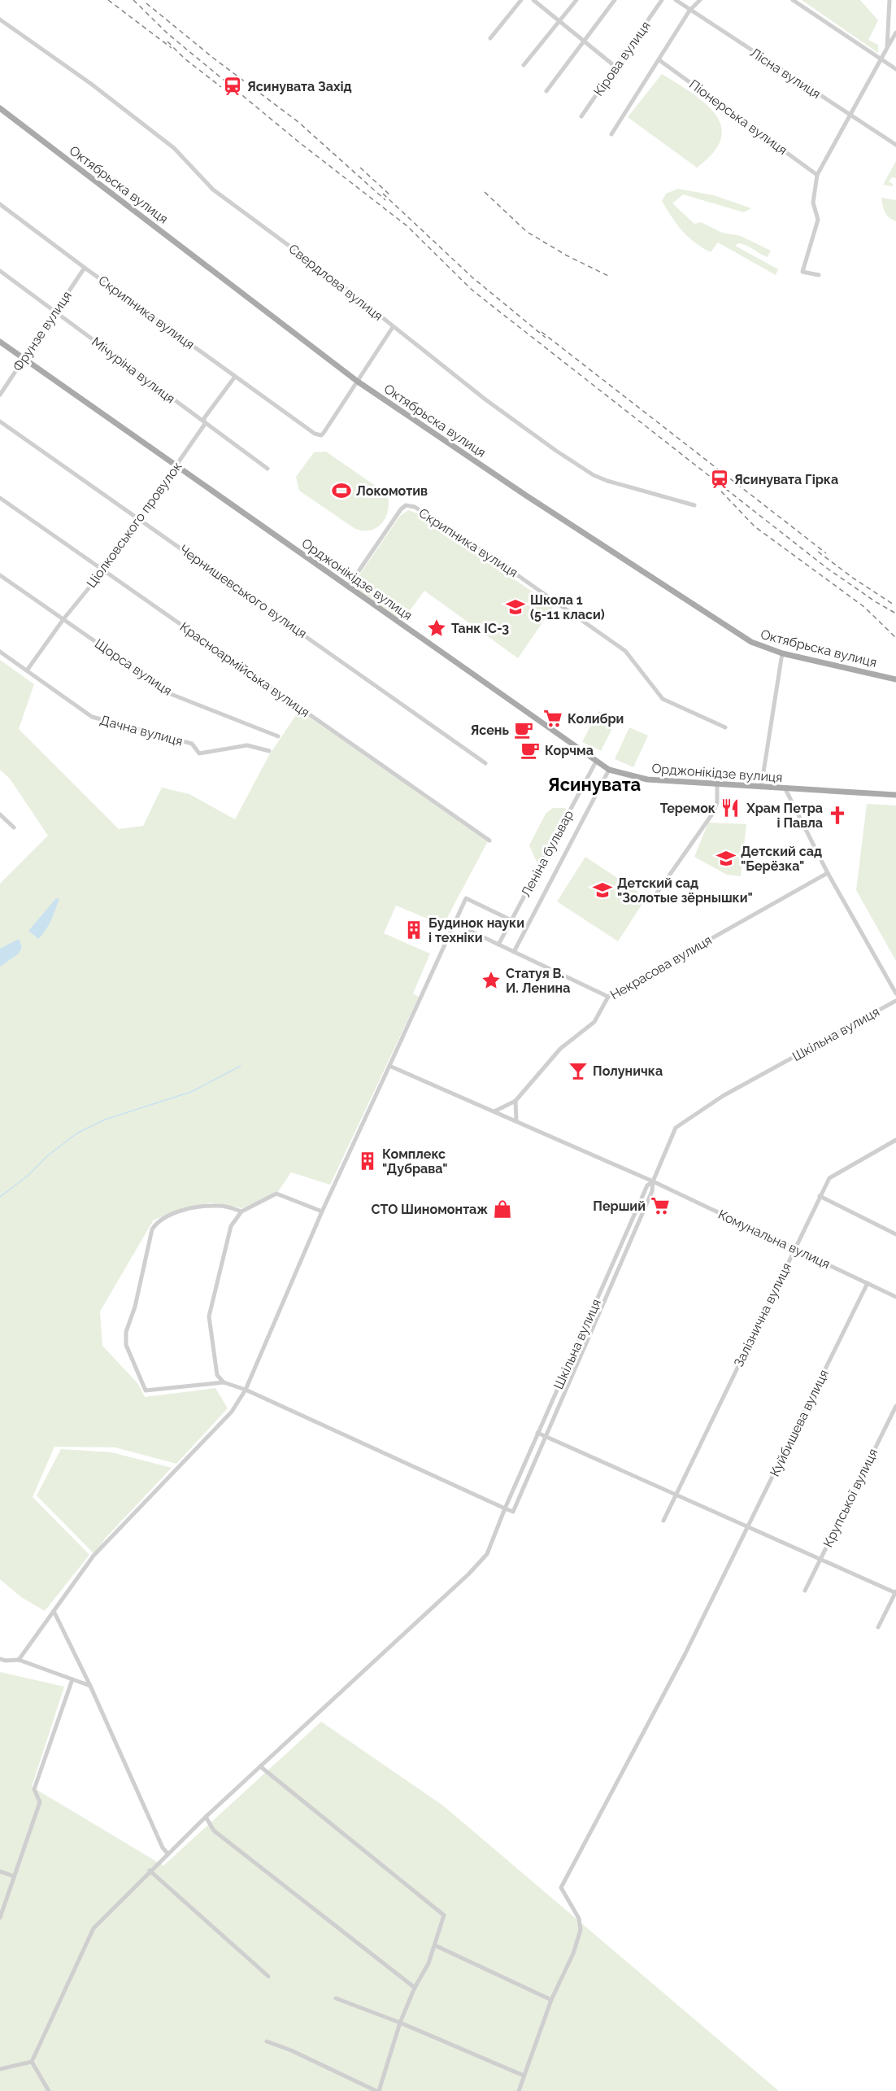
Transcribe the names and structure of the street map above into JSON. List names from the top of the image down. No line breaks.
{"streets":{"main road":["Октябрьска вулиця","Орджонікідзе вулиця"],"street":["Кірова вулиця","Лісна вулиця","Піонерська вулиця","Свердлова вулиця","Скрипника вулиця","Фрунзе вулиця","Мічуріна вулиця","Ціолковського провулок","Чернишевського вулиця","Щорса вулиця","Красноармійська вулиця","Дачна вулиця","Леніна бульвар","Некрасова вулиця","Шкільна вулиця","Комунальна вулиця","Залізнична вулиця","Куйбишева вулиця","Крупської вулиця"]},"crossings":[["Октябрьска вулиця","Скрипника вулиця"],["Скрипника вулиця","Фрунзе вулиця"],["Скрипника вулиця","Ціолковського провулок"],["Скрипника вулиця","Орджонікідзе вулиця"],["Фрунзе вулиця","Мічуріна вулиця"],["Фрунзе вулиця","Орджонікідзе вулиця"],["Мічуріна вулиця","Ціолковського провулок"],["Ціолковського провулок","Орджонікідзе вулиця"],["Ціолковського провулок","Чернишевського вулиця"],["Ціолковського провулок","Щорса вулиця"],["Ціолковського провулок","Красноармійська вулиця"],["Ціолковського провулок","Дачна вулиця"],["Орджонікідзе вулиця","Леніна бульвар"],["Шкільна вулиця","Комунальна вулиця"],["Комунальна вулиця","Залізнична вулиця"],["Комунальна вулиця","Куйбишева вулиця"]],"districts":["Ясинувата"],"places":{"station":["Ясинувата Захід","Ясинувата Гірка"],"sports":["Локомотив"],"school or university":["Школа 1 (5-11 класи)","Детский сад \"Берёзка\"","Детский сад \"Золотые зёрнышки\""],"place":["Танк ІС-3","Статуя В. И. Ленина"],"supermarket":["Колибри","Перший"],"cafe":["Ясень","Корчма"],"restaurant":["Теремок"],"church":["Храм Петра і Павла"],"building":["Будинок науки і техніки","Комплекс \"Дубрава\""],"bar":["Полуничка"],"shop":["СТО Шиномонтаж"]}}
